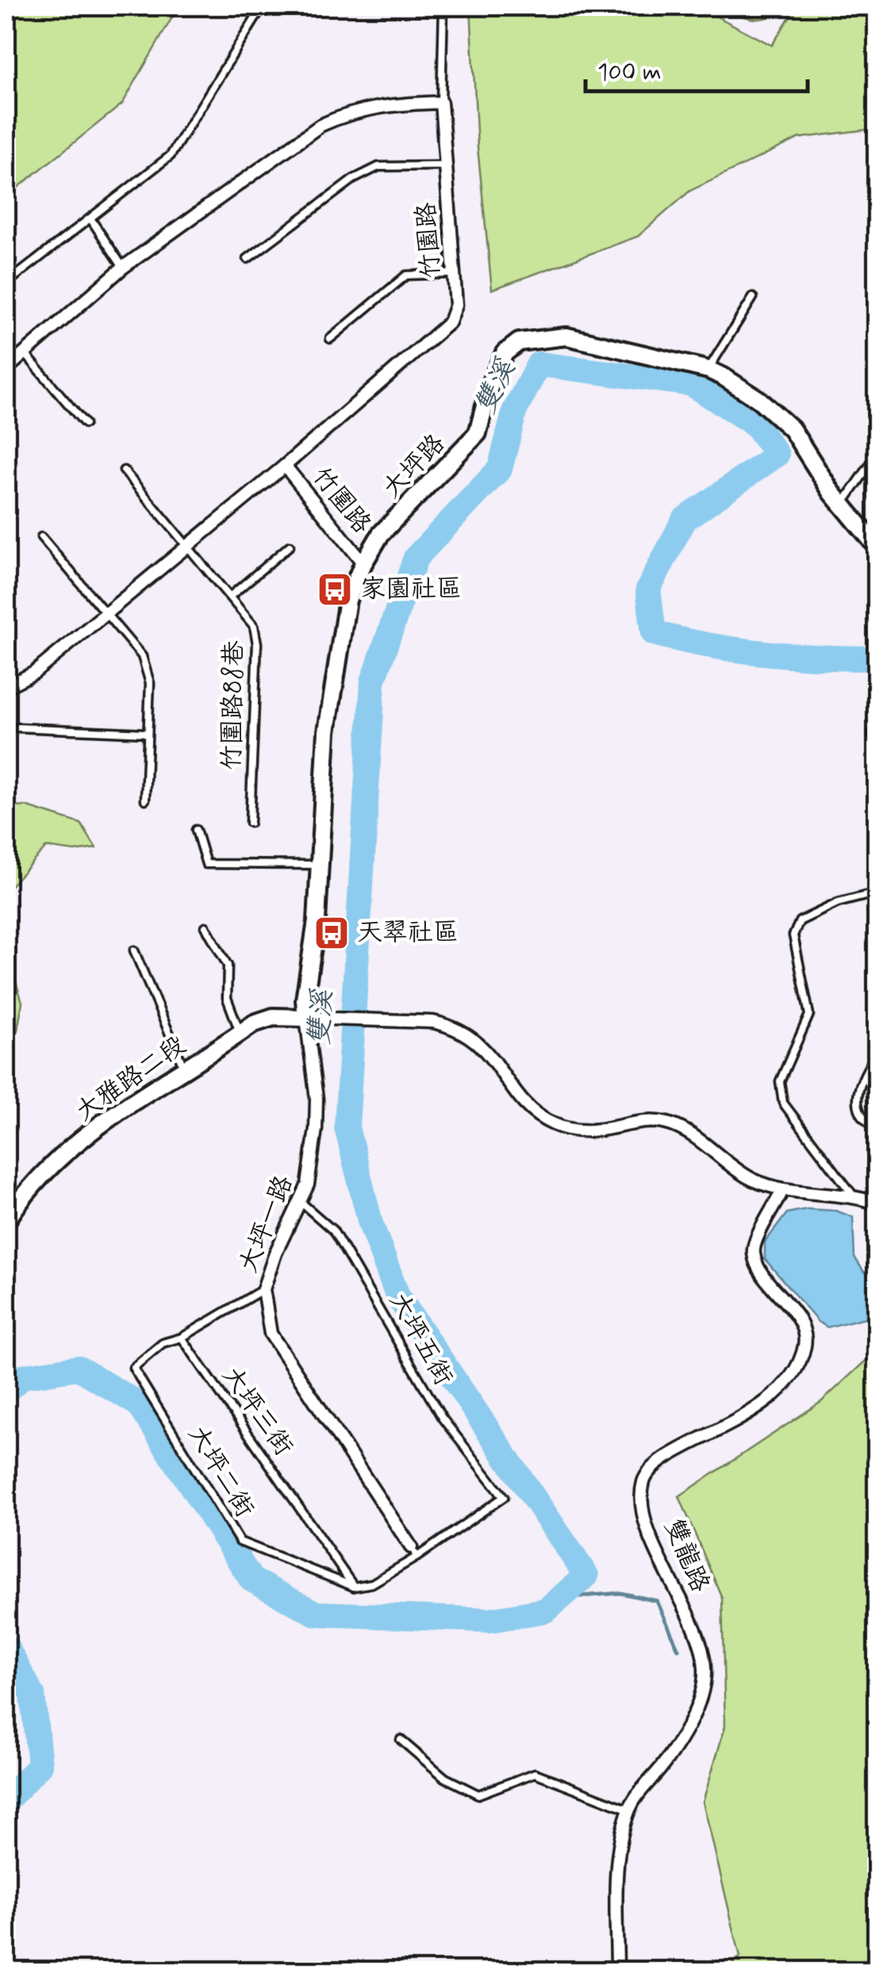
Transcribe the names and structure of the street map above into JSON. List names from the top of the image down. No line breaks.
{"streets":{"street":["竹園路","大坪路","竹圍路","大雅路二段","大坪一路","雙龍路"],"lane":["竹圍路88巷","大坪五街","大坪三街","大坪二街"]},"crossings":[["竹園路","竹圍路"],["竹園路","竹圍路88巷"],["大坪路","竹圍路"],["大坪路","大雅路二段"],["大坪路","大坪一路"],["大雅路二段","大坪一路"],["大坪一路","大坪五街"],["大坪三街","大坪二街"]],"water":["雙溪"],"places":{"bus stop":["家園社區","天翠社區"]},"scale_bar":"100 m"}
